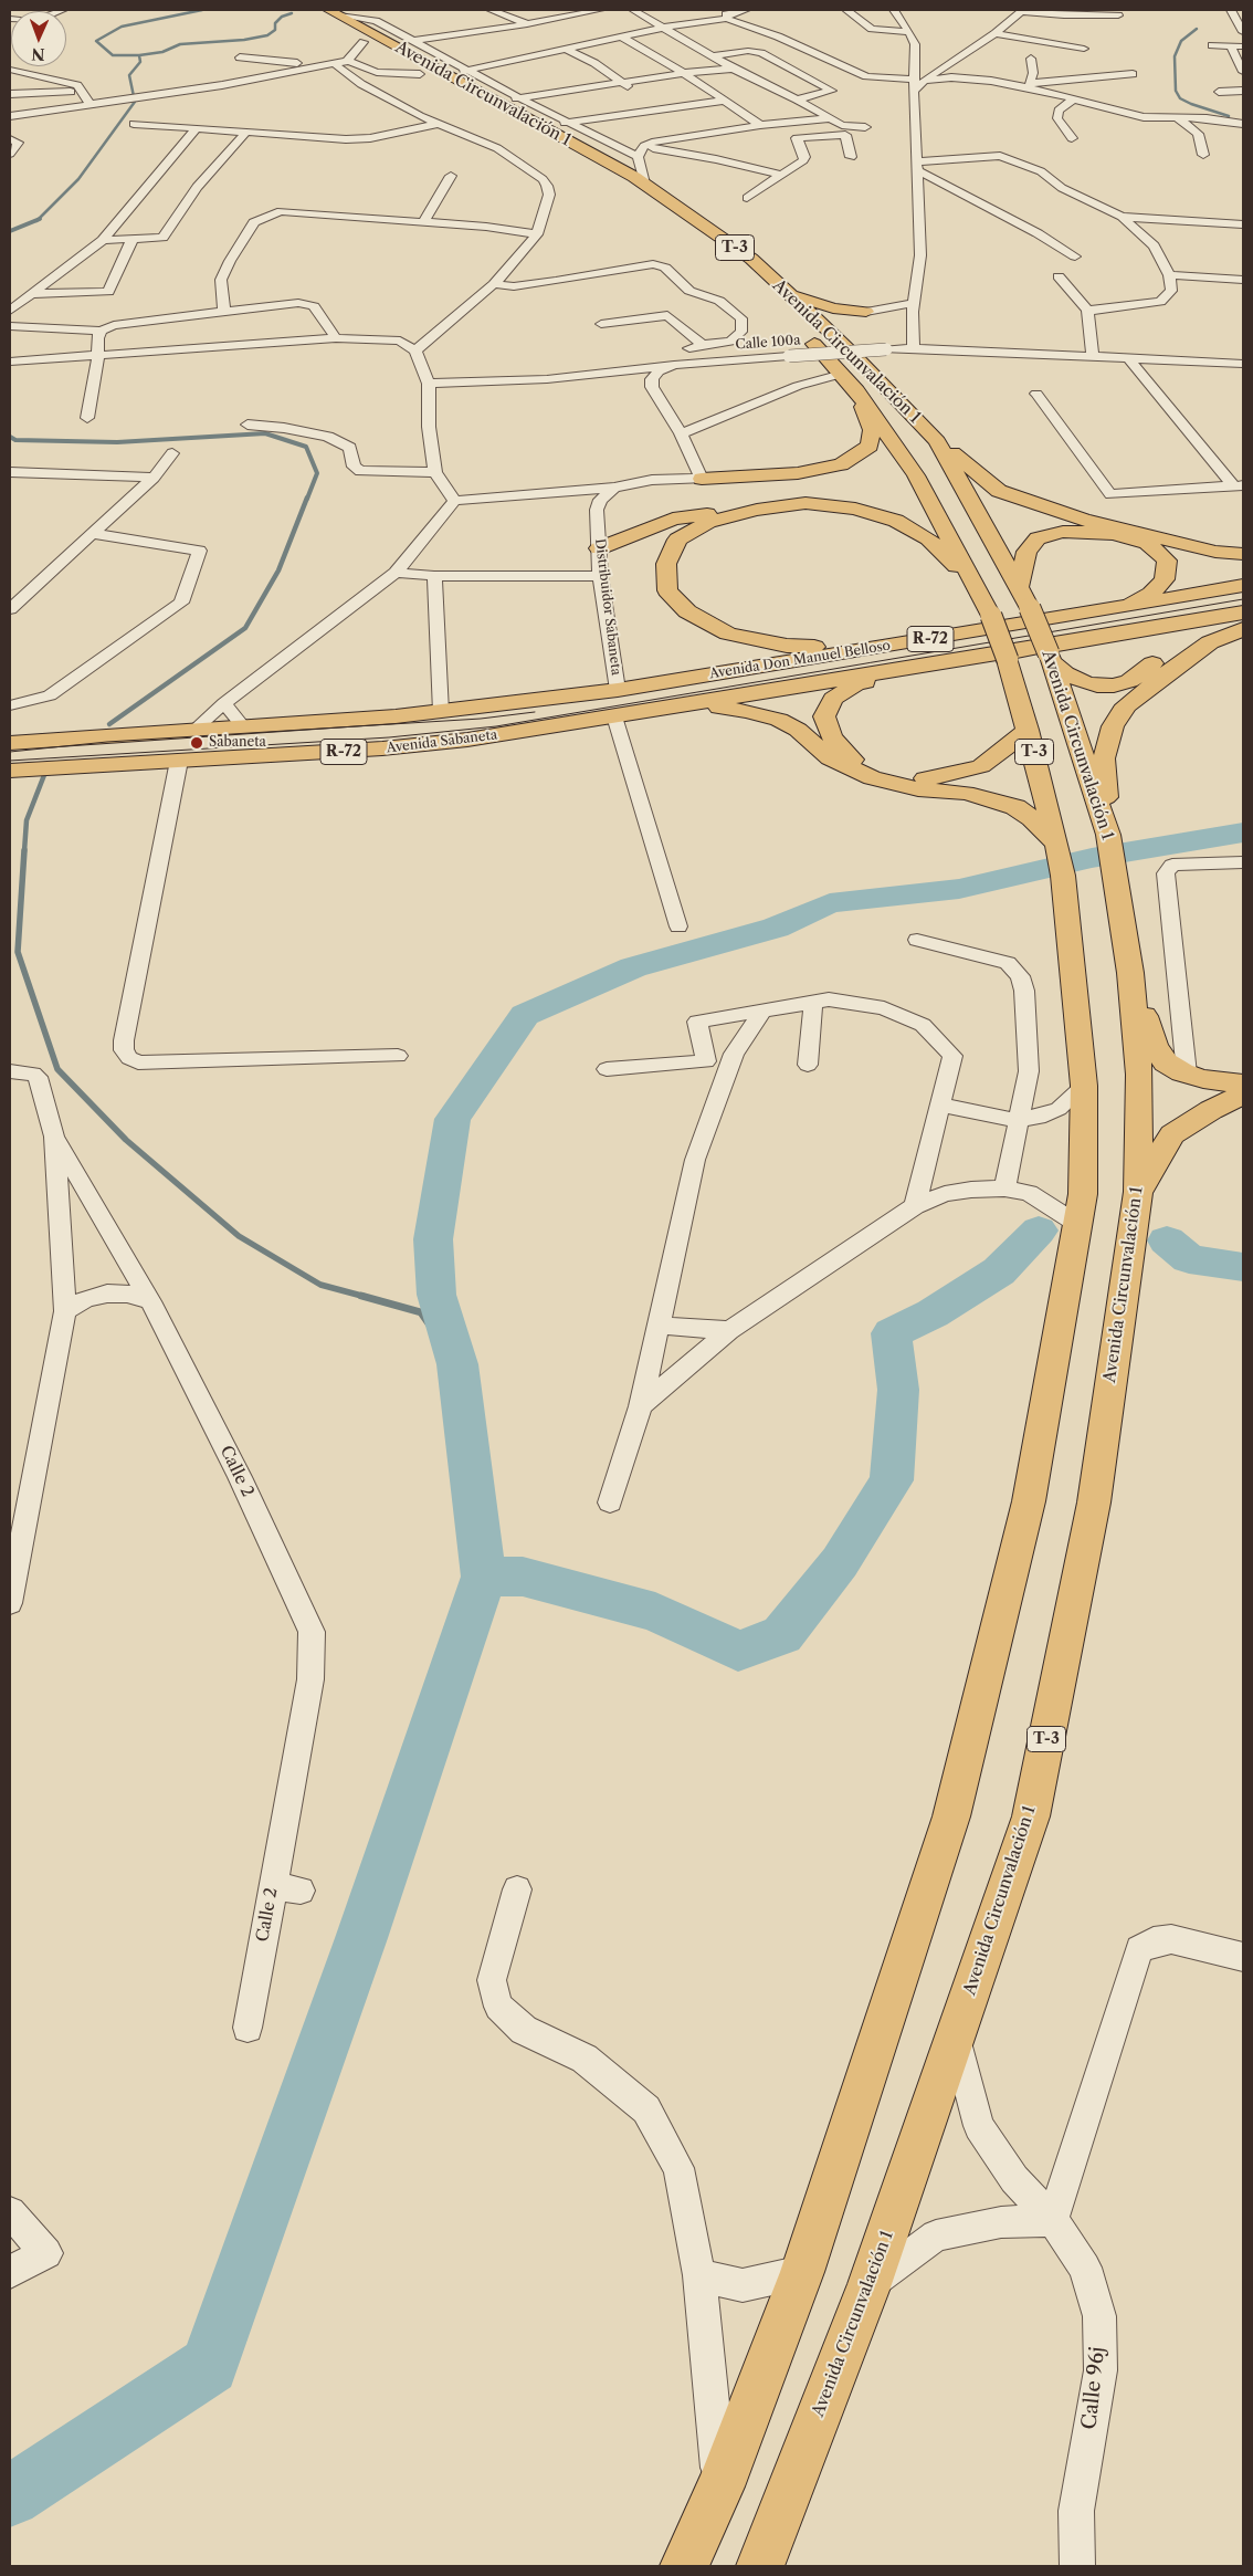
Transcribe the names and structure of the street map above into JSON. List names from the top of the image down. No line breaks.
{"streets":{"main road":["Avenida Circunvalación 1","T-3","R-72","Avenida Don Manuel Belloso","Avenida Sabaneta"],"street":["Calle 100a","Distribuidor Sabaneta","Calle 2","Calle 96j"]},"crossings":[["Avenida Circunvalación 1","Calle 96j"],["Distribuidor Sabaneta","Avenida Don Manuel Belloso"],["Distribuidor Sabaneta","Avenida Sabaneta"],["Avenida Don Manuel Belloso","Avenida Sabaneta"]],"places":["Sabaneta"],"north":"bottom"}
